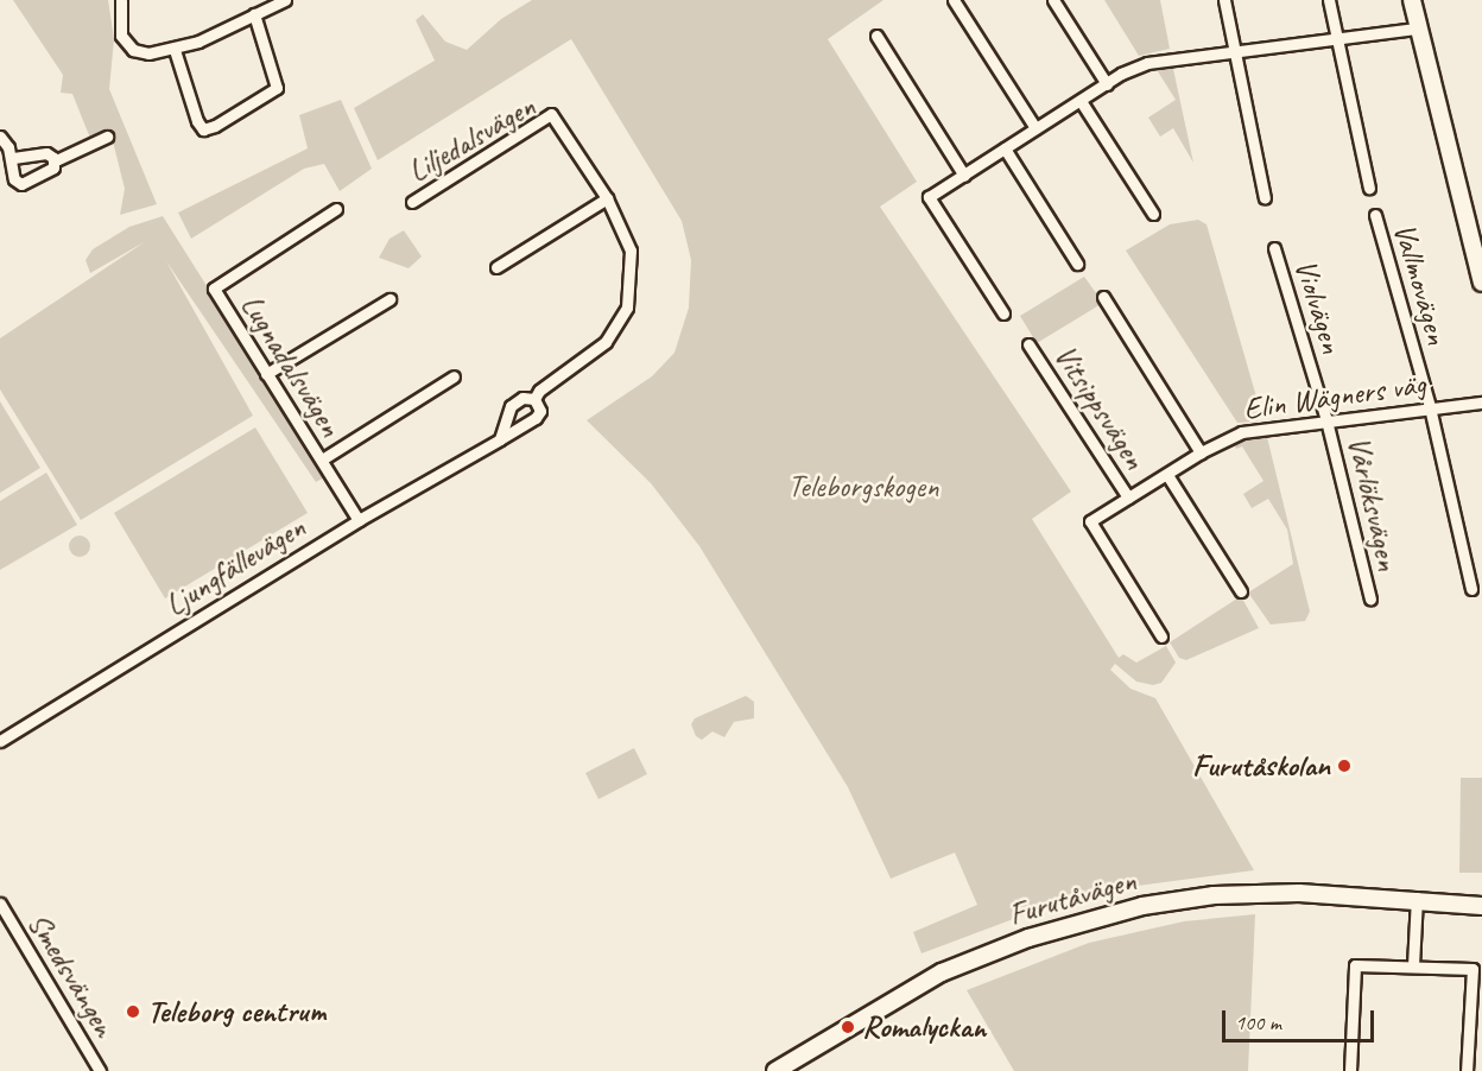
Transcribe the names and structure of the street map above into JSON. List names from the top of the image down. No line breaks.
{"streets":{"street":["Liljedalsvägen","Vallmovägen","Violvägen","Lugnadalsvägen","Elin Wägners väg","Vitsippsvägen","Vårlöksvägen","Ljungfällevägen","Furutåvägen","Smedsvängen"]},"crossings":[["Liljedalsvägen","Ljungfällevägen"],["Vallmovägen","Elin Wägners väg"],["Violvägen","Elin Wägners väg"],["Violvägen","Vårlöksvägen"],["Lugnadalsvägen","Ljungfällevägen"],["Elin Wägners väg","Vitsippsvägen"],["Elin Wägners väg","Vårlöksvägen"]],"parks":["Teleborgskogen"],"places":["Furutåskolan","Teleborg centrum","Romalyckan"],"scale_bar":"100 m"}
